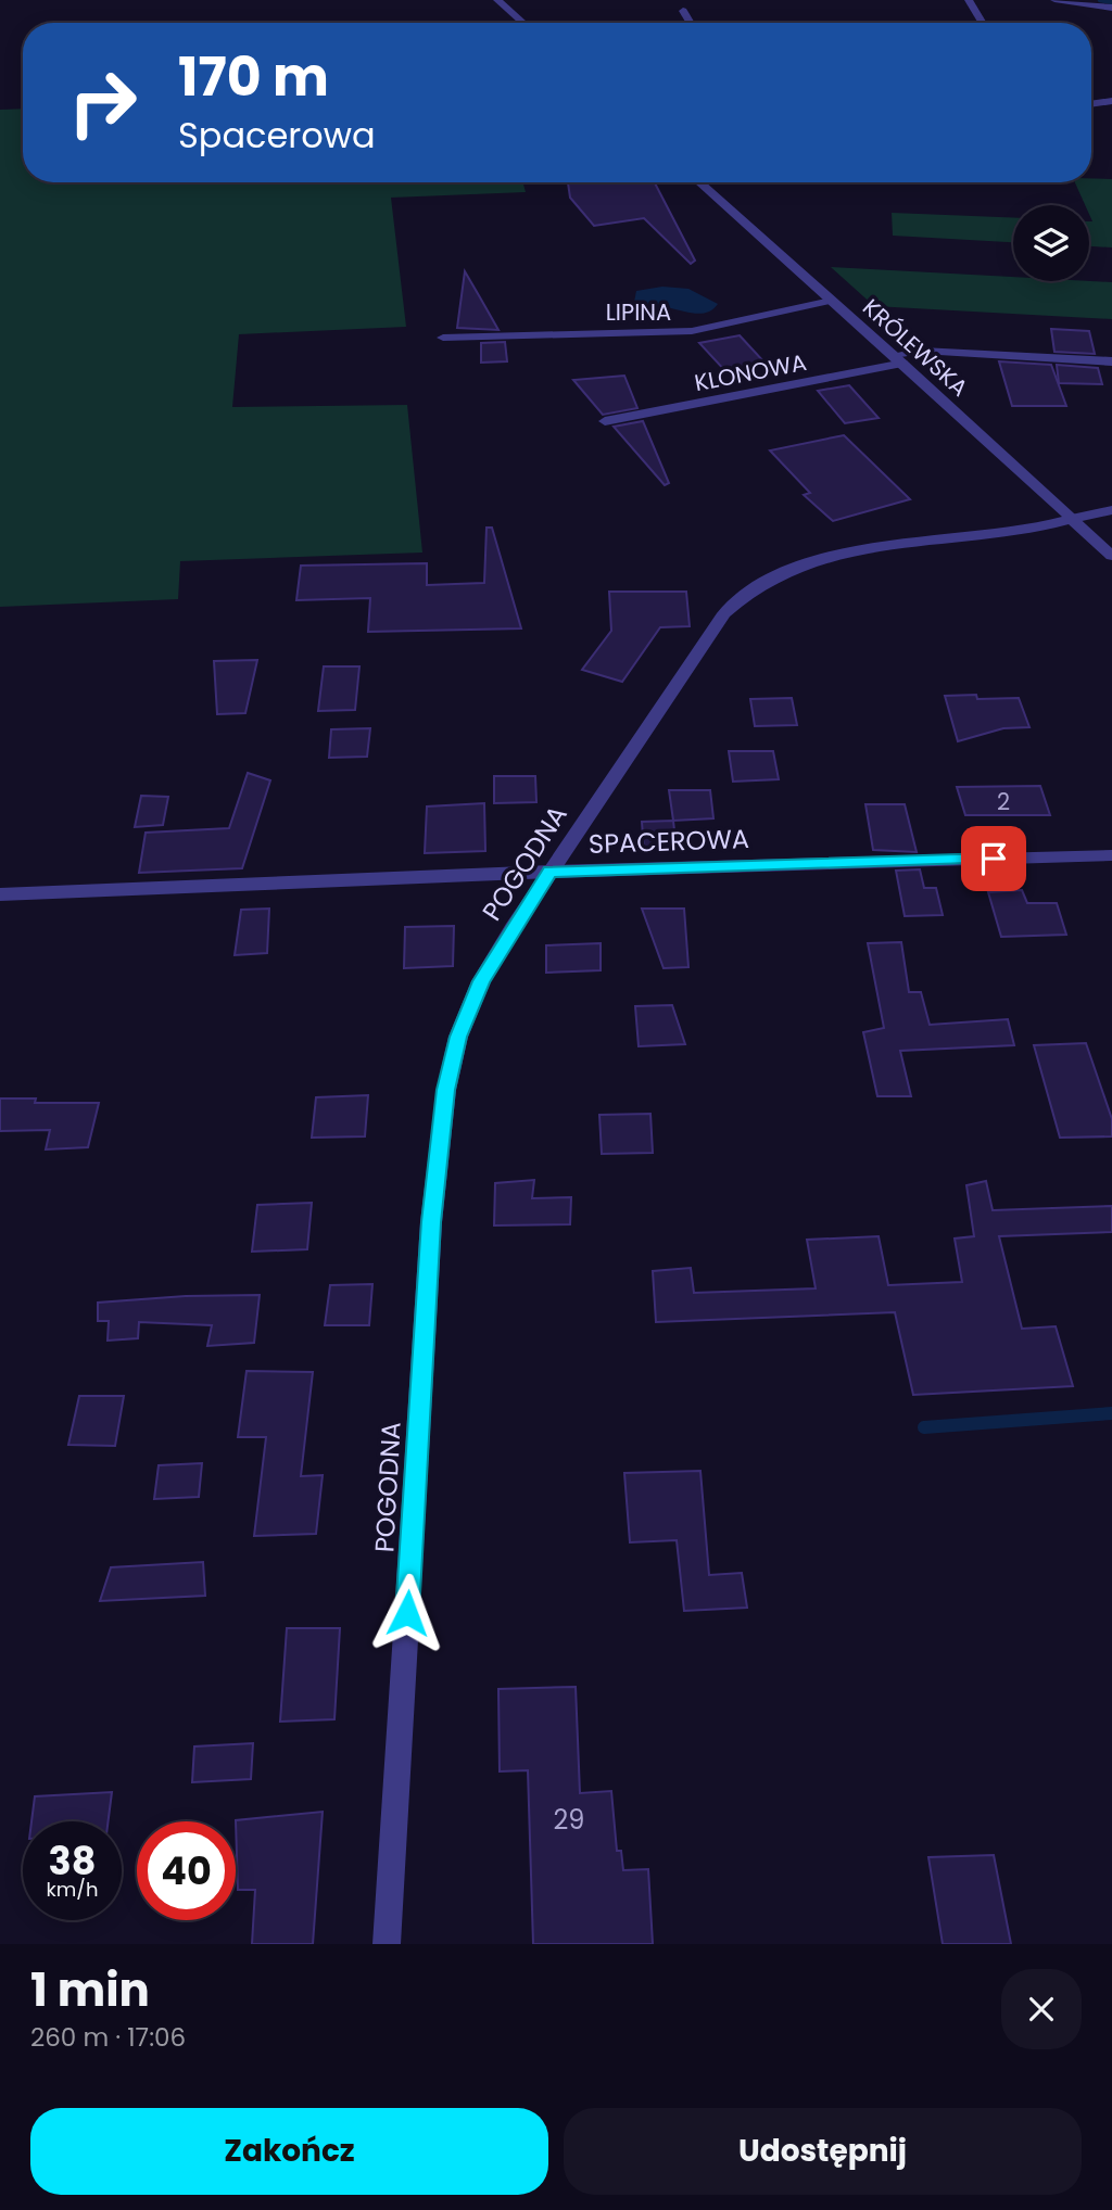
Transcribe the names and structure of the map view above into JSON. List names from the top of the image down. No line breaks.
{"streets":{"street":["LIPINA","KRÓLEWSKA","KLONOWA","SPACEROWA","POGODNA"]},"crossings":[["LIPINA","KRÓLEWSKA"],["KRÓLEWSKA","KLONOWA"],["KRÓLEWSKA","POGODNA"],["SPACEROWA","POGODNA"]],"house_numbers":["2","29"],"page":{"turn":["170 m","Spacerowa"],"speed":"38 km/h","limit":"40","heading":["1 min","260 m · 17:06"],"buttons":["Zakończ","Udostępnij"]}}
